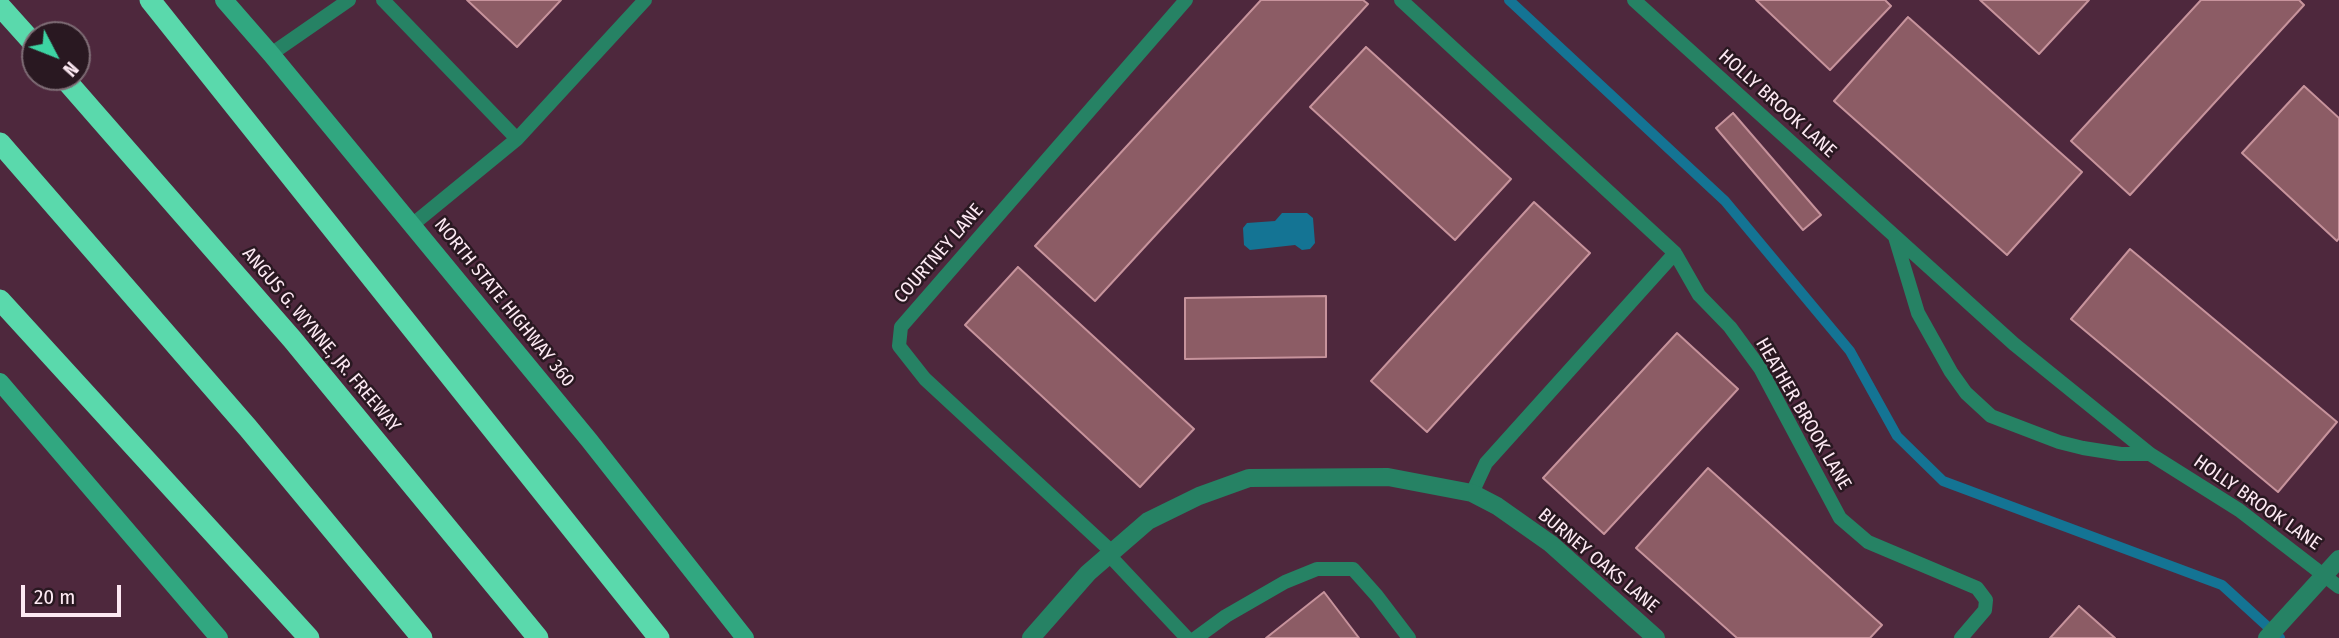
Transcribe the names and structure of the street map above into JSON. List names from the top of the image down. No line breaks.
{"streets":{"highway":["ANGUS G. WYNNE, JR. FREEWAY"],"main road":["NORTH STATE HIGHWAY 360"],"street":["BURNEY OAKS LANE"],"lane":["HOLLY BROOK LANE","COURTNEY LANE","HEATHER BROOK LANE"]},"crossings":[["COURTNEY LANE","BURNEY OAKS LANE"]],"scale_bar":"20 m","north":"bottom right"}
